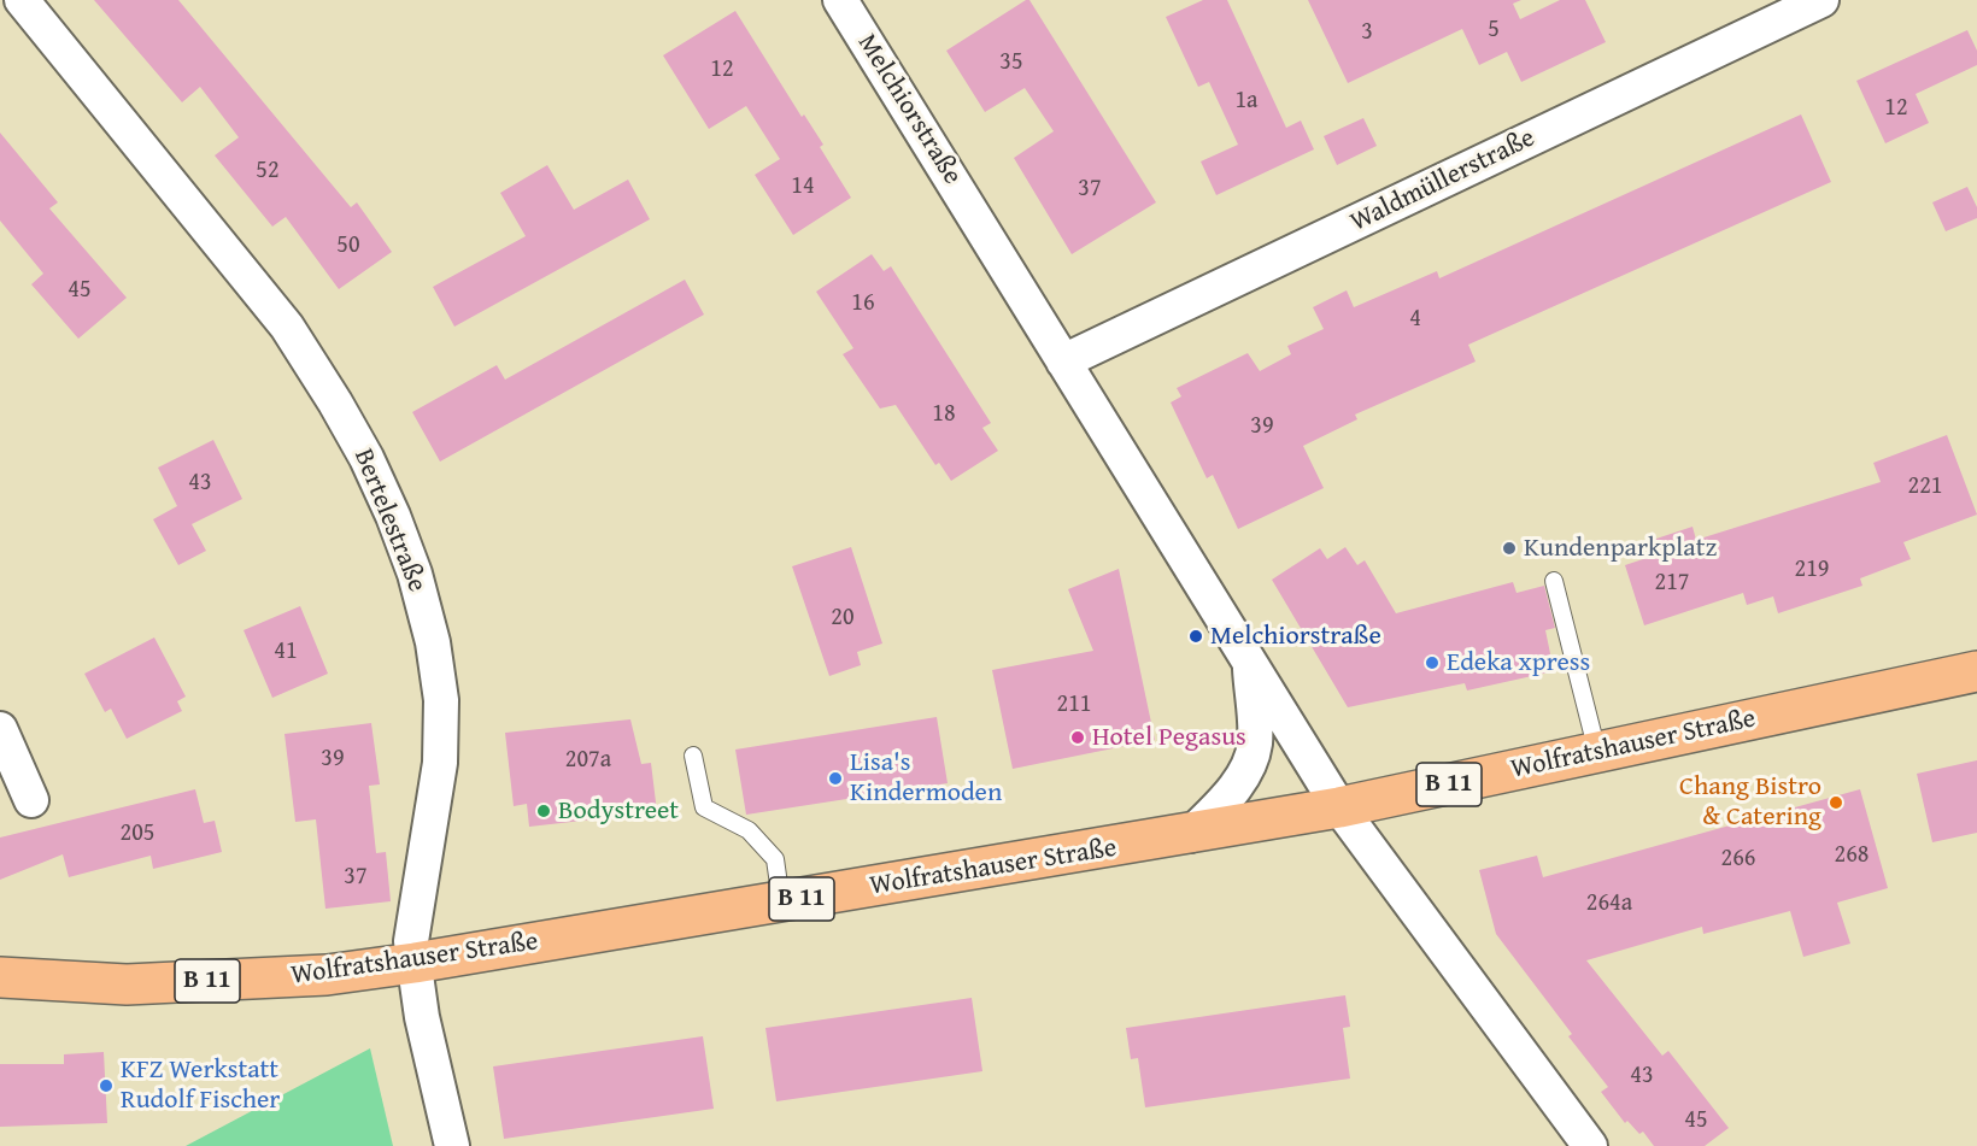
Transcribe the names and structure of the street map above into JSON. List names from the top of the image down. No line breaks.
{"streets":{"main road":["Wolfratshauser Straße","B 11"],"street":["Melchiorstraße","Waldmüllerstraße","Bertelestraße"]},"crossings":[["Melchiorstraße","Waldmüllerstraße"],["Melchiorstraße","Wolfratshauser Straße"],["Bertelestraße","Wolfratshauser Straße"]],"places":["Kundenparkplatz","Melchiorstraße","Edeka xpress","Hotel Pegasus","Lisa's Kindermoden","Chang Bistro & Catering","Bodystreet","KFZ Werkstatt Rudolf Fischer"],"house_numbers":["5","3","35","12","1a","12","52","14","37","50","45","16","4","18","39","43","221","219","217","20","41","211","39","207a","205","268","266","37","264a","43","45"]}
